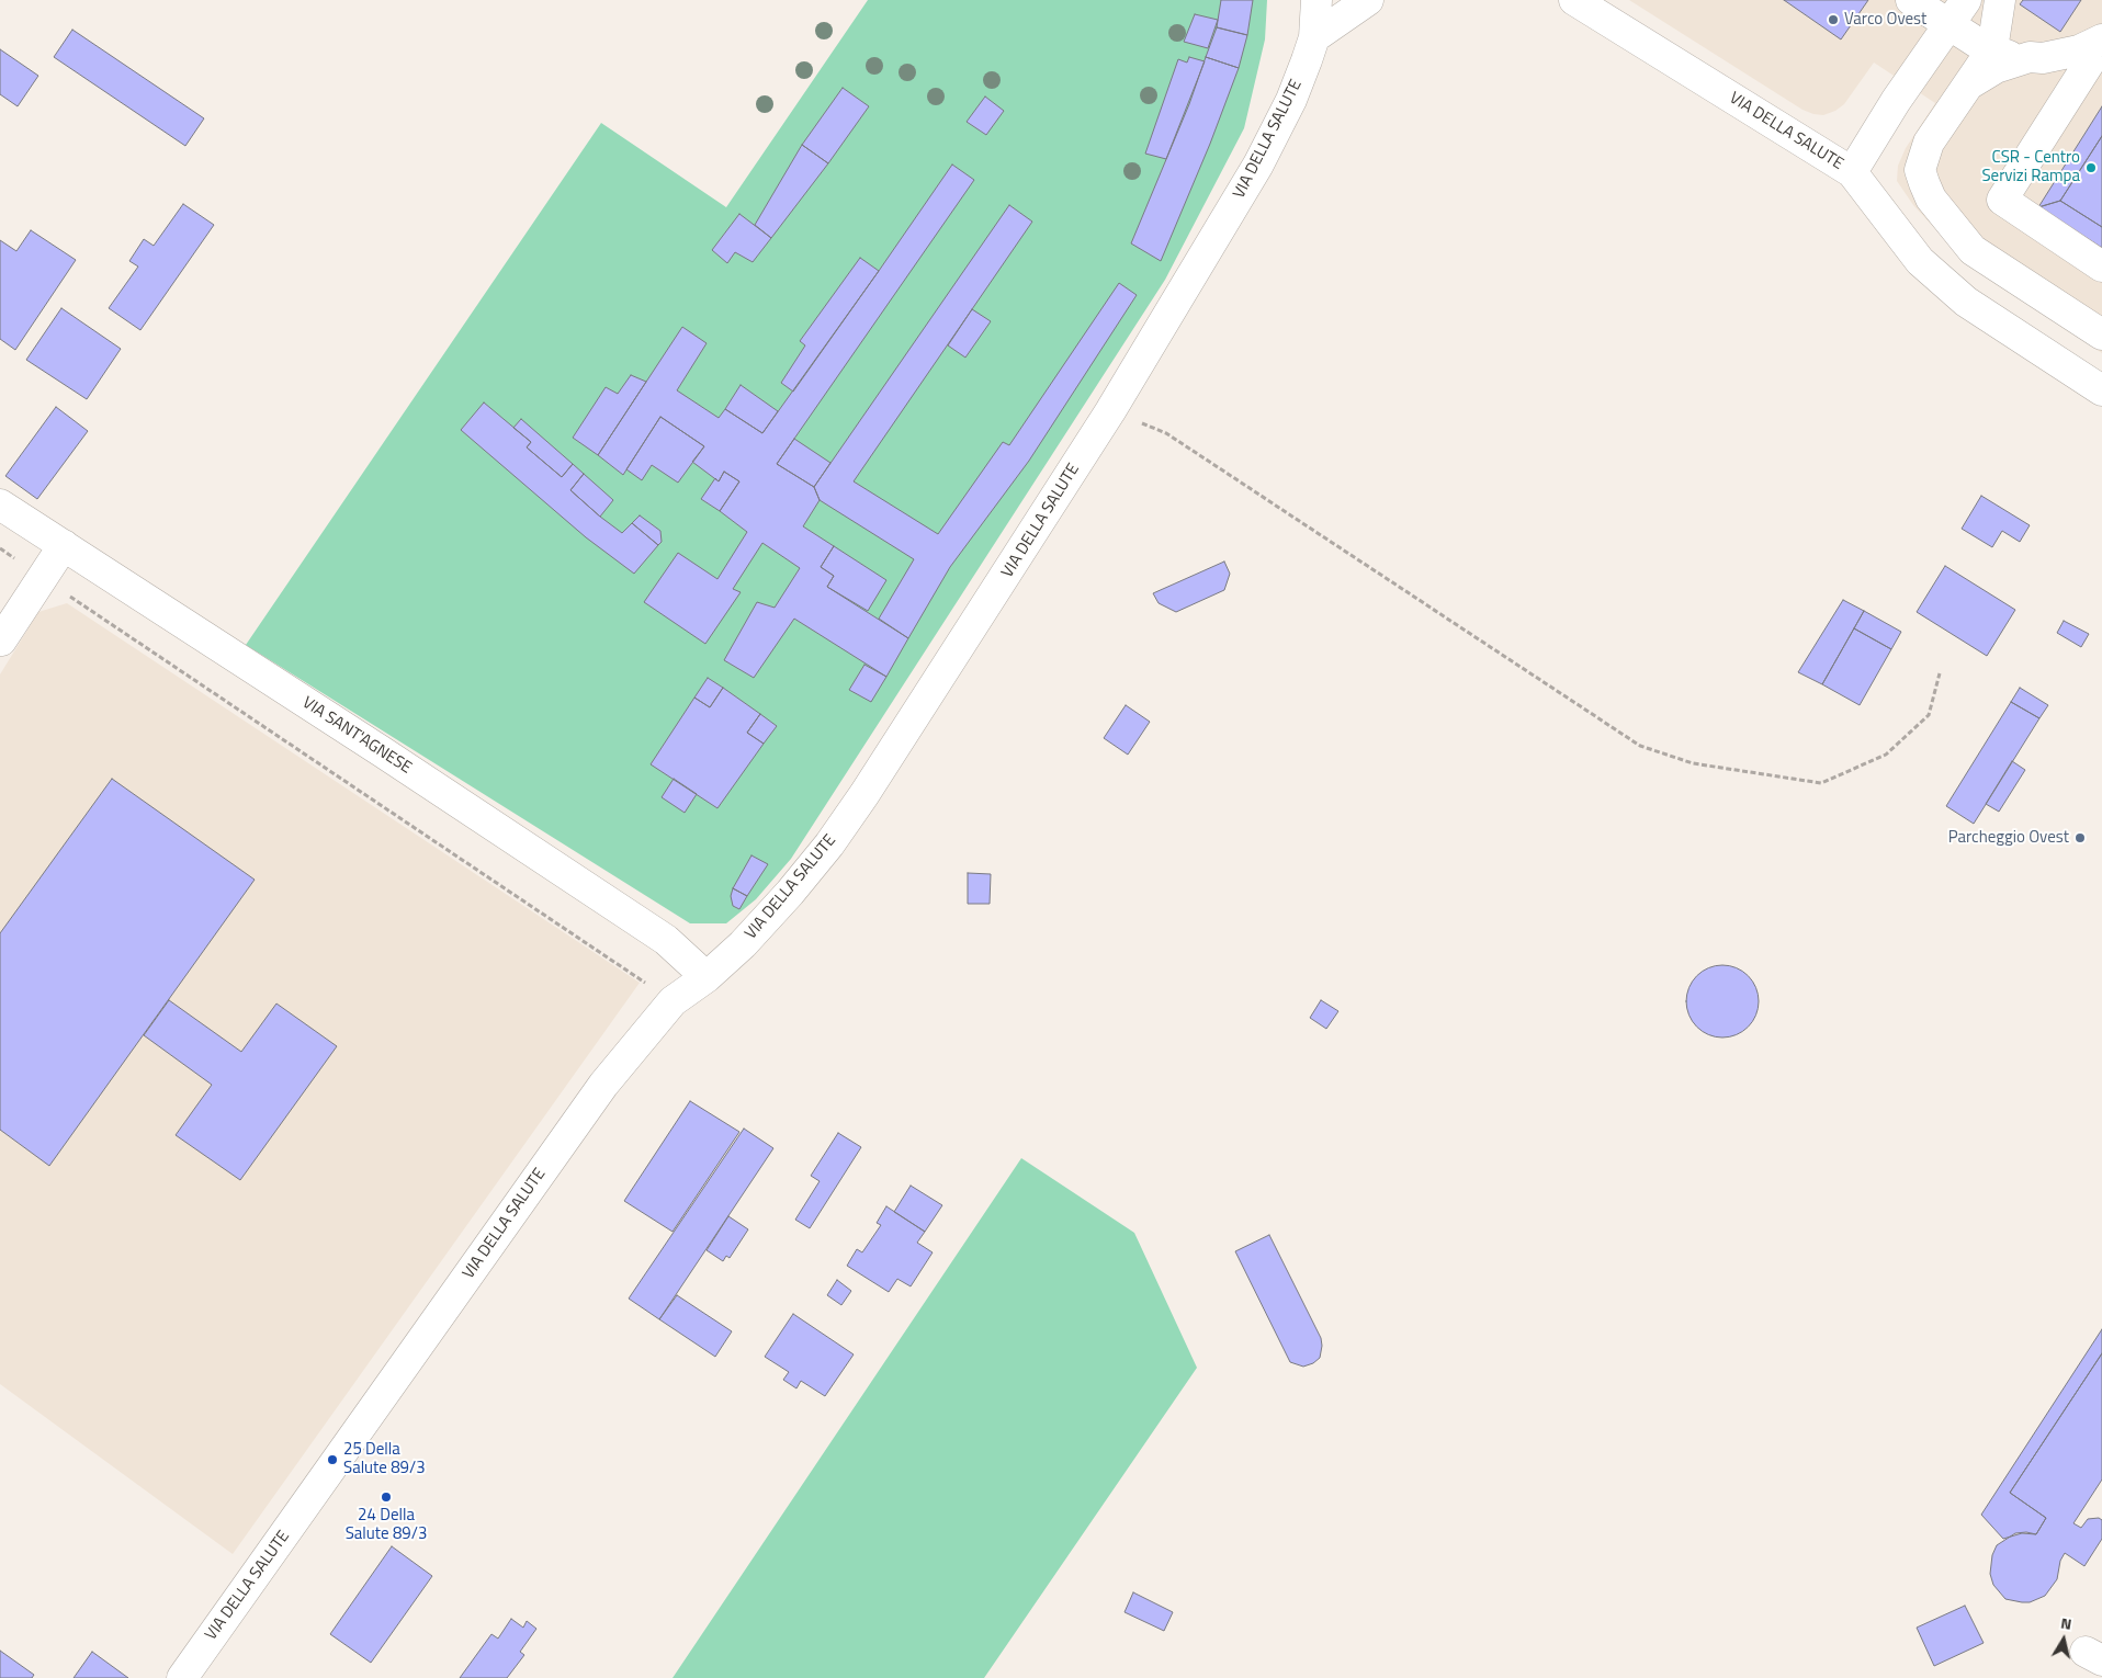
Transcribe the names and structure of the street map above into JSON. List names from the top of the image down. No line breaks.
{"streets":{"street":["VIA DELLA SALUTE","VIA SANT'AGNESE"]},"crossings":[["VIA DELLA SALUTE","VIA SANT'AGNESE"]],"places":["Varco Ovest","CSR - Centro Servizi Rampa","Parcheggio Ovest","25 Della Salute 89/3","24 Della Salute 89/3"],"north":"top"}
